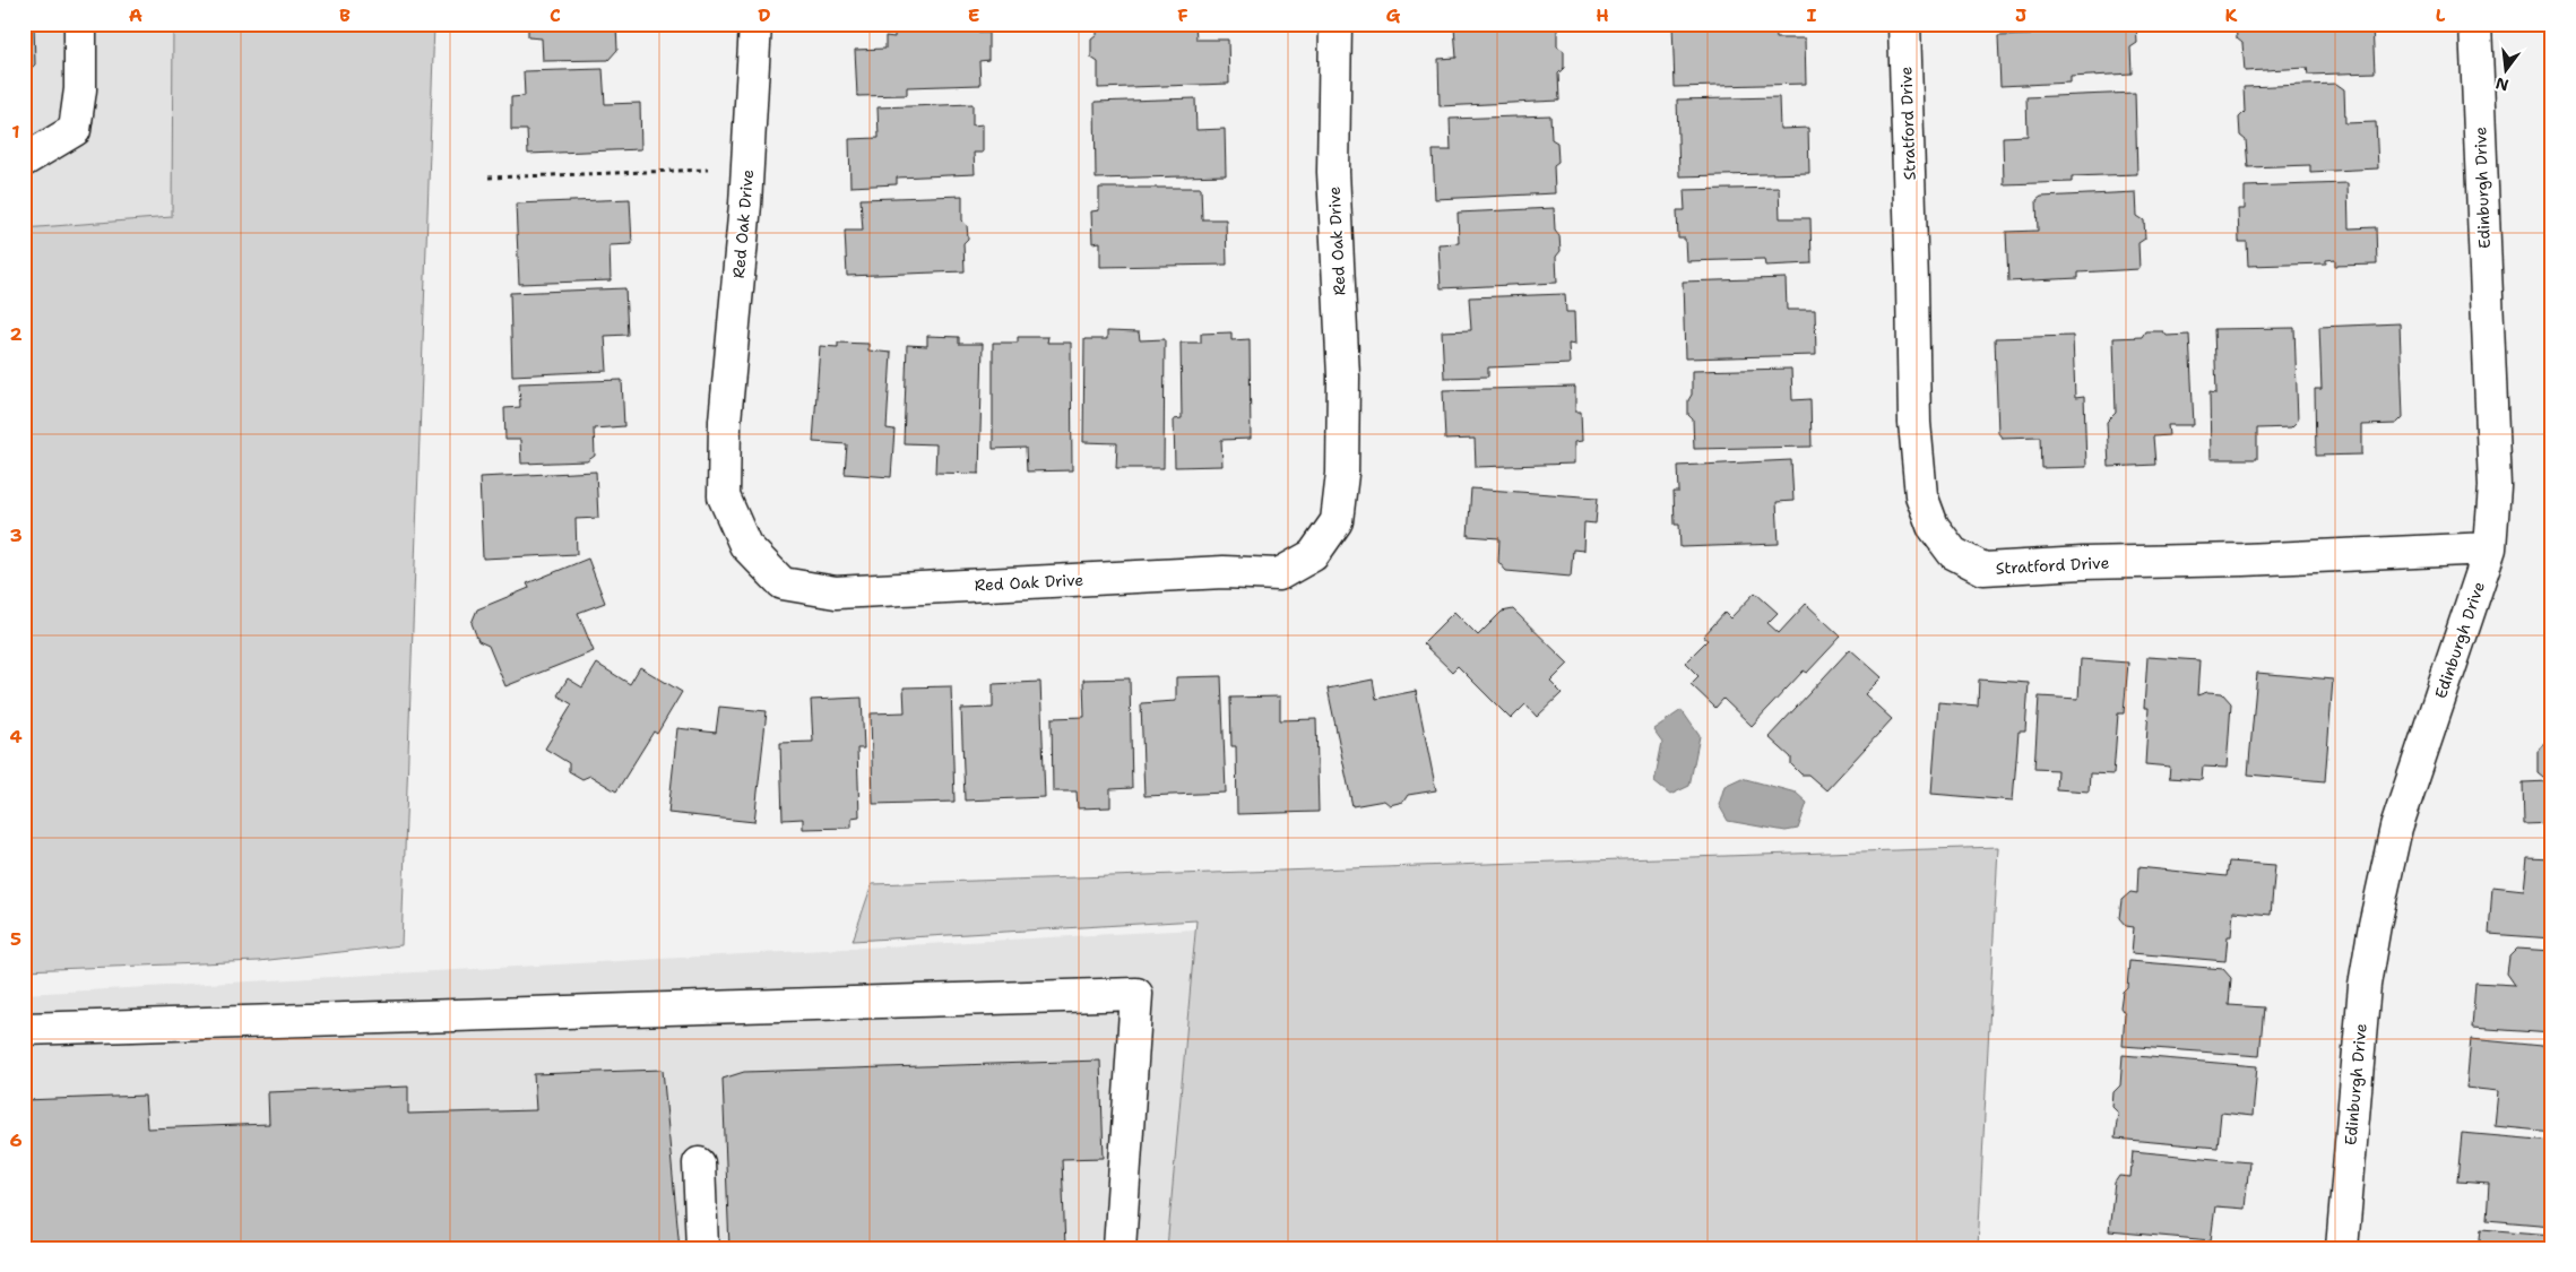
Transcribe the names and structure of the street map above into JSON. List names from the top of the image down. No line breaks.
{"streets":{"street":["Stratford Drive","Edinburgh Drive","Red Oak Drive"]},"crossings":[["Stratford Drive","Edinburgh Drive"]],"north":"bottom","grid":{"columns":["A","B","C","D","E","F","G","H","I","J","K","L"],"rows":["1","2","3","4","5","6"]}}
